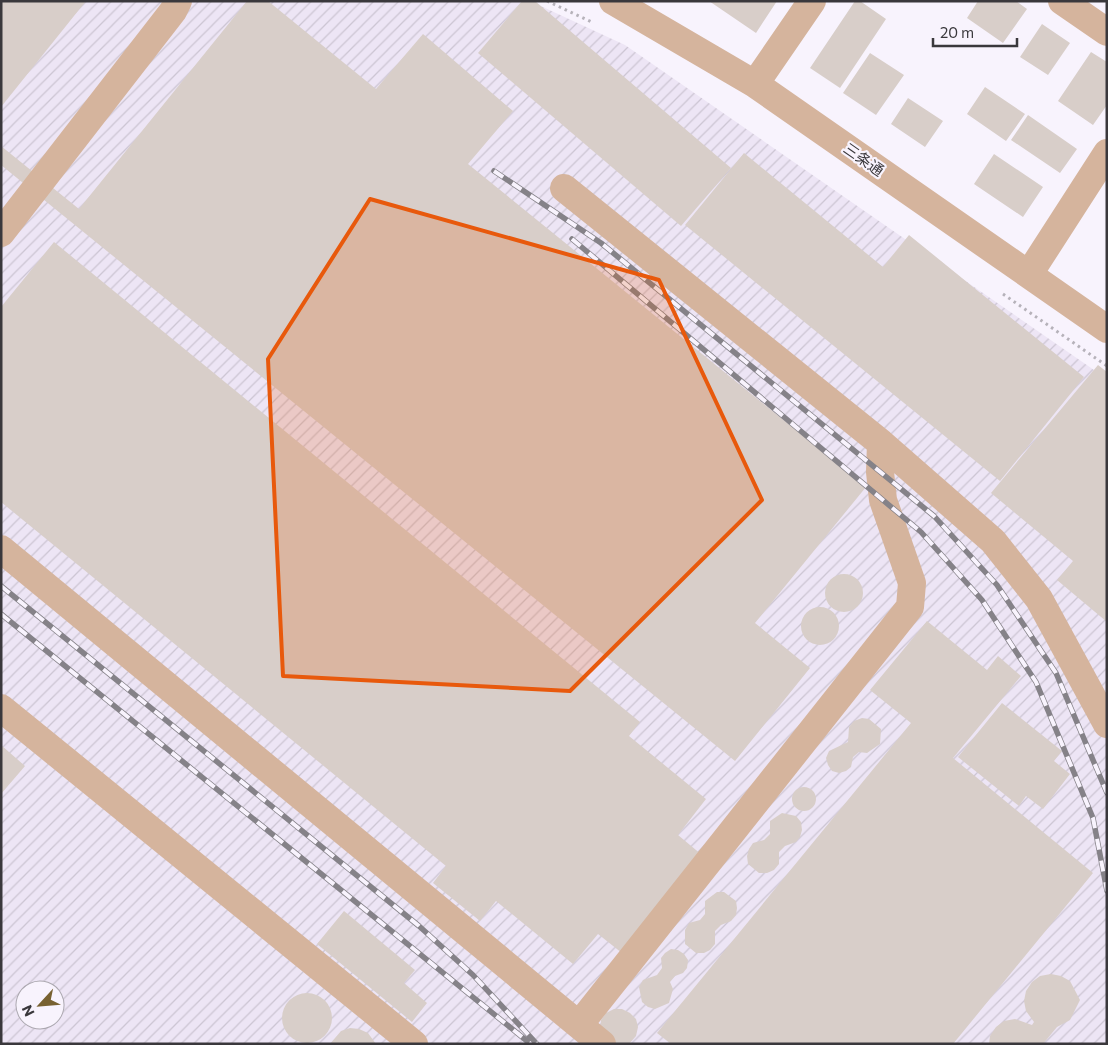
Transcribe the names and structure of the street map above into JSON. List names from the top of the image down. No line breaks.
{"streets":{"street":["三条通"]},"scale_bar":"20 m","north":"bottom left"}
